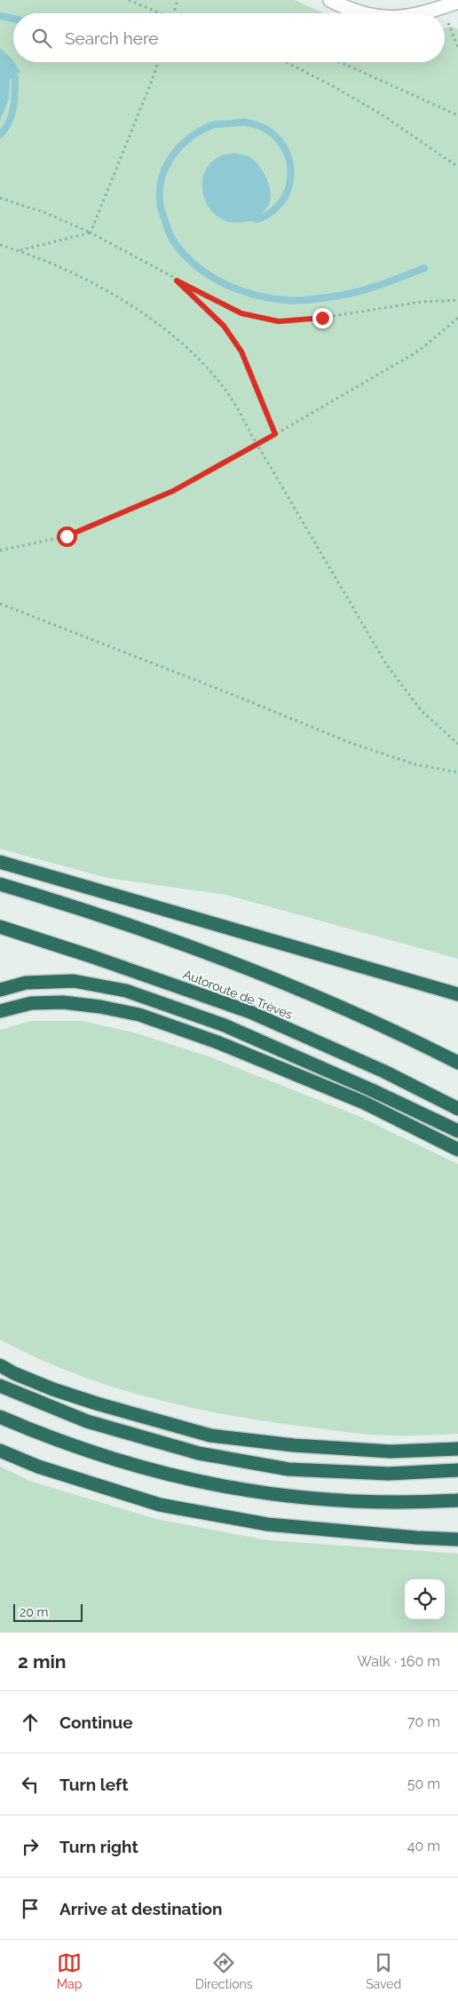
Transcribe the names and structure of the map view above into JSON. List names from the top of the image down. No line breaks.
{"streets":{"highway":["Autoroute de Trèves"]},"scale_bar":"20 m","page":{"search":"Search here","scale":"20 m","heading":["2 min","Walk · 160 m"],"list":[["Continue","70 m"],["Turn left","50 m"],["Turn right","40 m"],"Arrive at destination"],"nav":["Map","Directions","Saved"]}}
